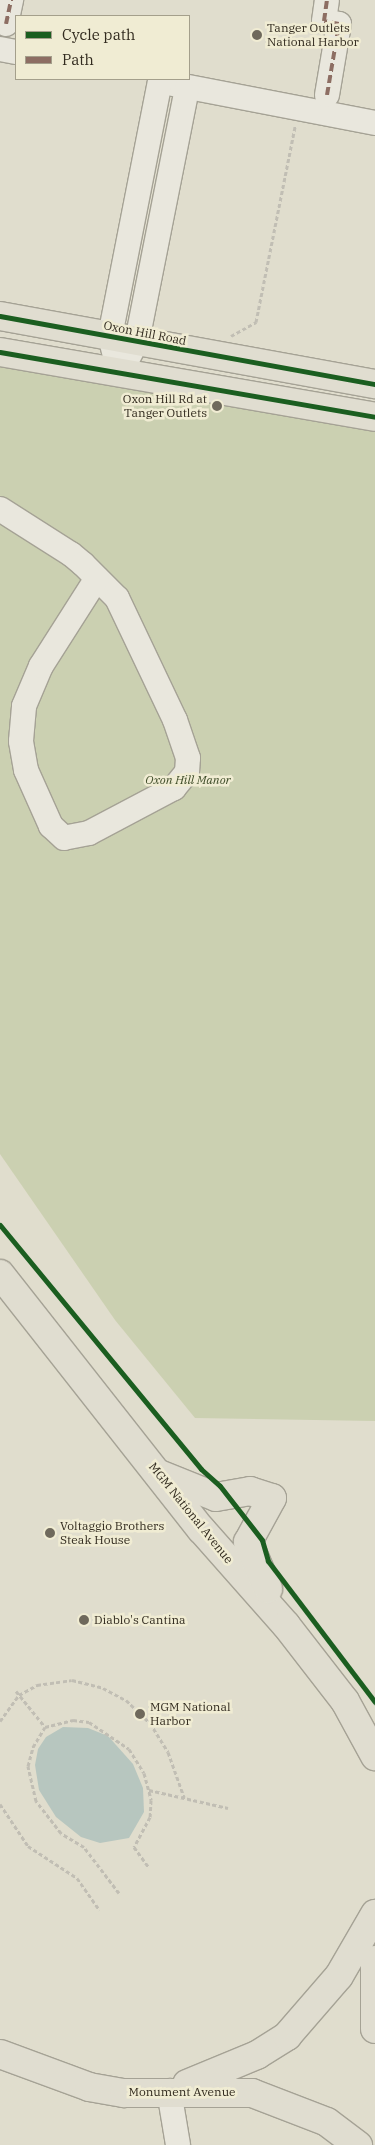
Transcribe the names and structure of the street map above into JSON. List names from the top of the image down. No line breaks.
{"streets":{"main road":["Oxon Hill Road","MGM National Avenue","Monument Avenue"]},"parks":["Oxon Hill Manor"],"places":["Tanger Outlets National Harbor","Oxon Hill Rd at Tanger Outlets","Voltaggio Brothers Steak House","Diablo's Cantina","MGM National Harbor"],"legend":["Cycle path","Path"]}
